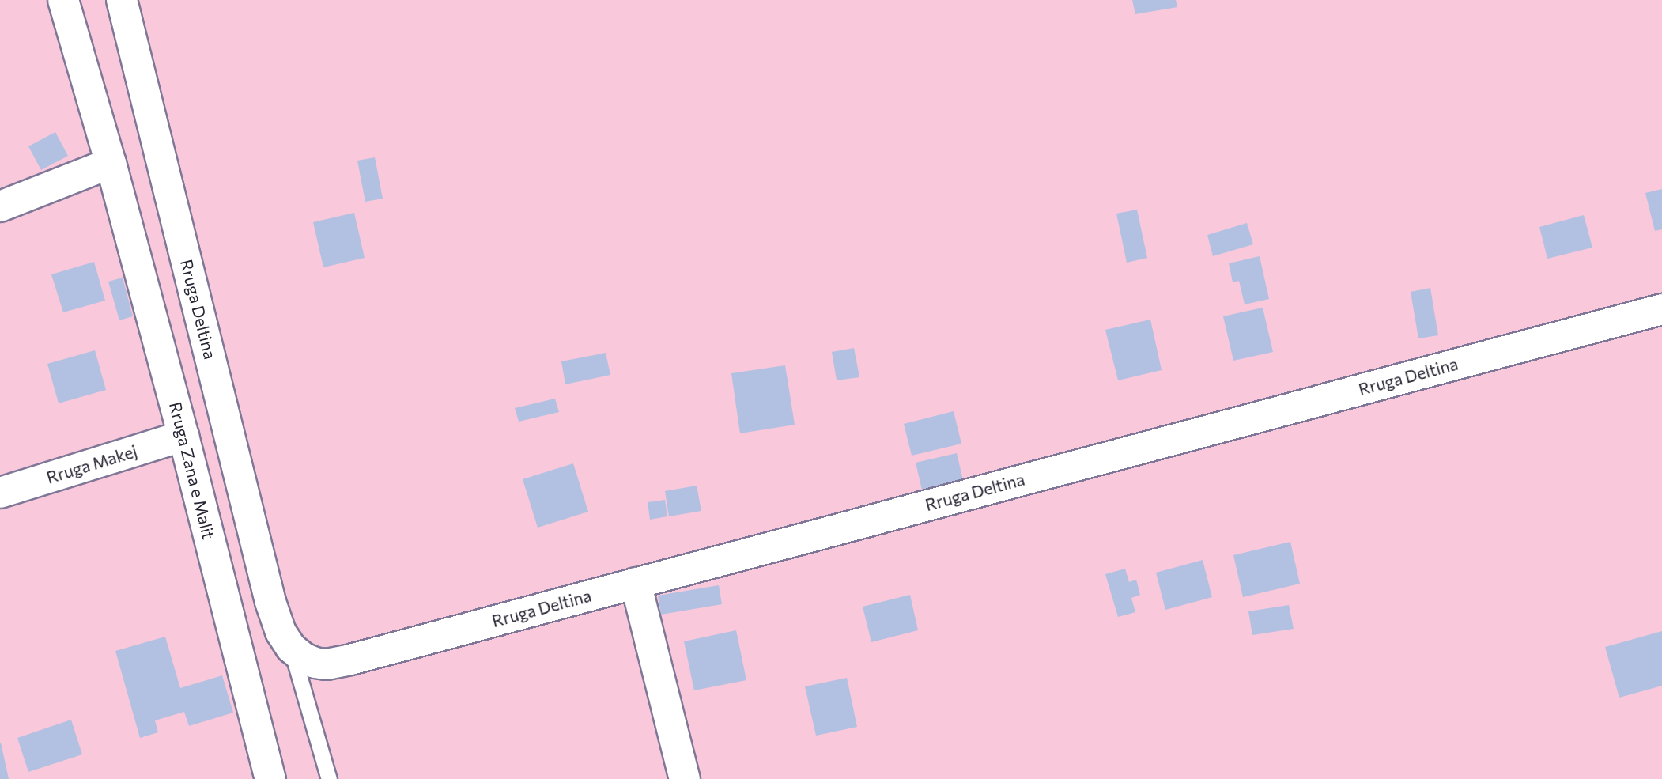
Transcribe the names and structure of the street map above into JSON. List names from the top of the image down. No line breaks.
{"streets":{"street":["Rruga Deltina","Rruga Makej","Rruga Zana e Malit"]},"crossings":[["Rruga Makej","Rruga Zana e Malit"]]}
